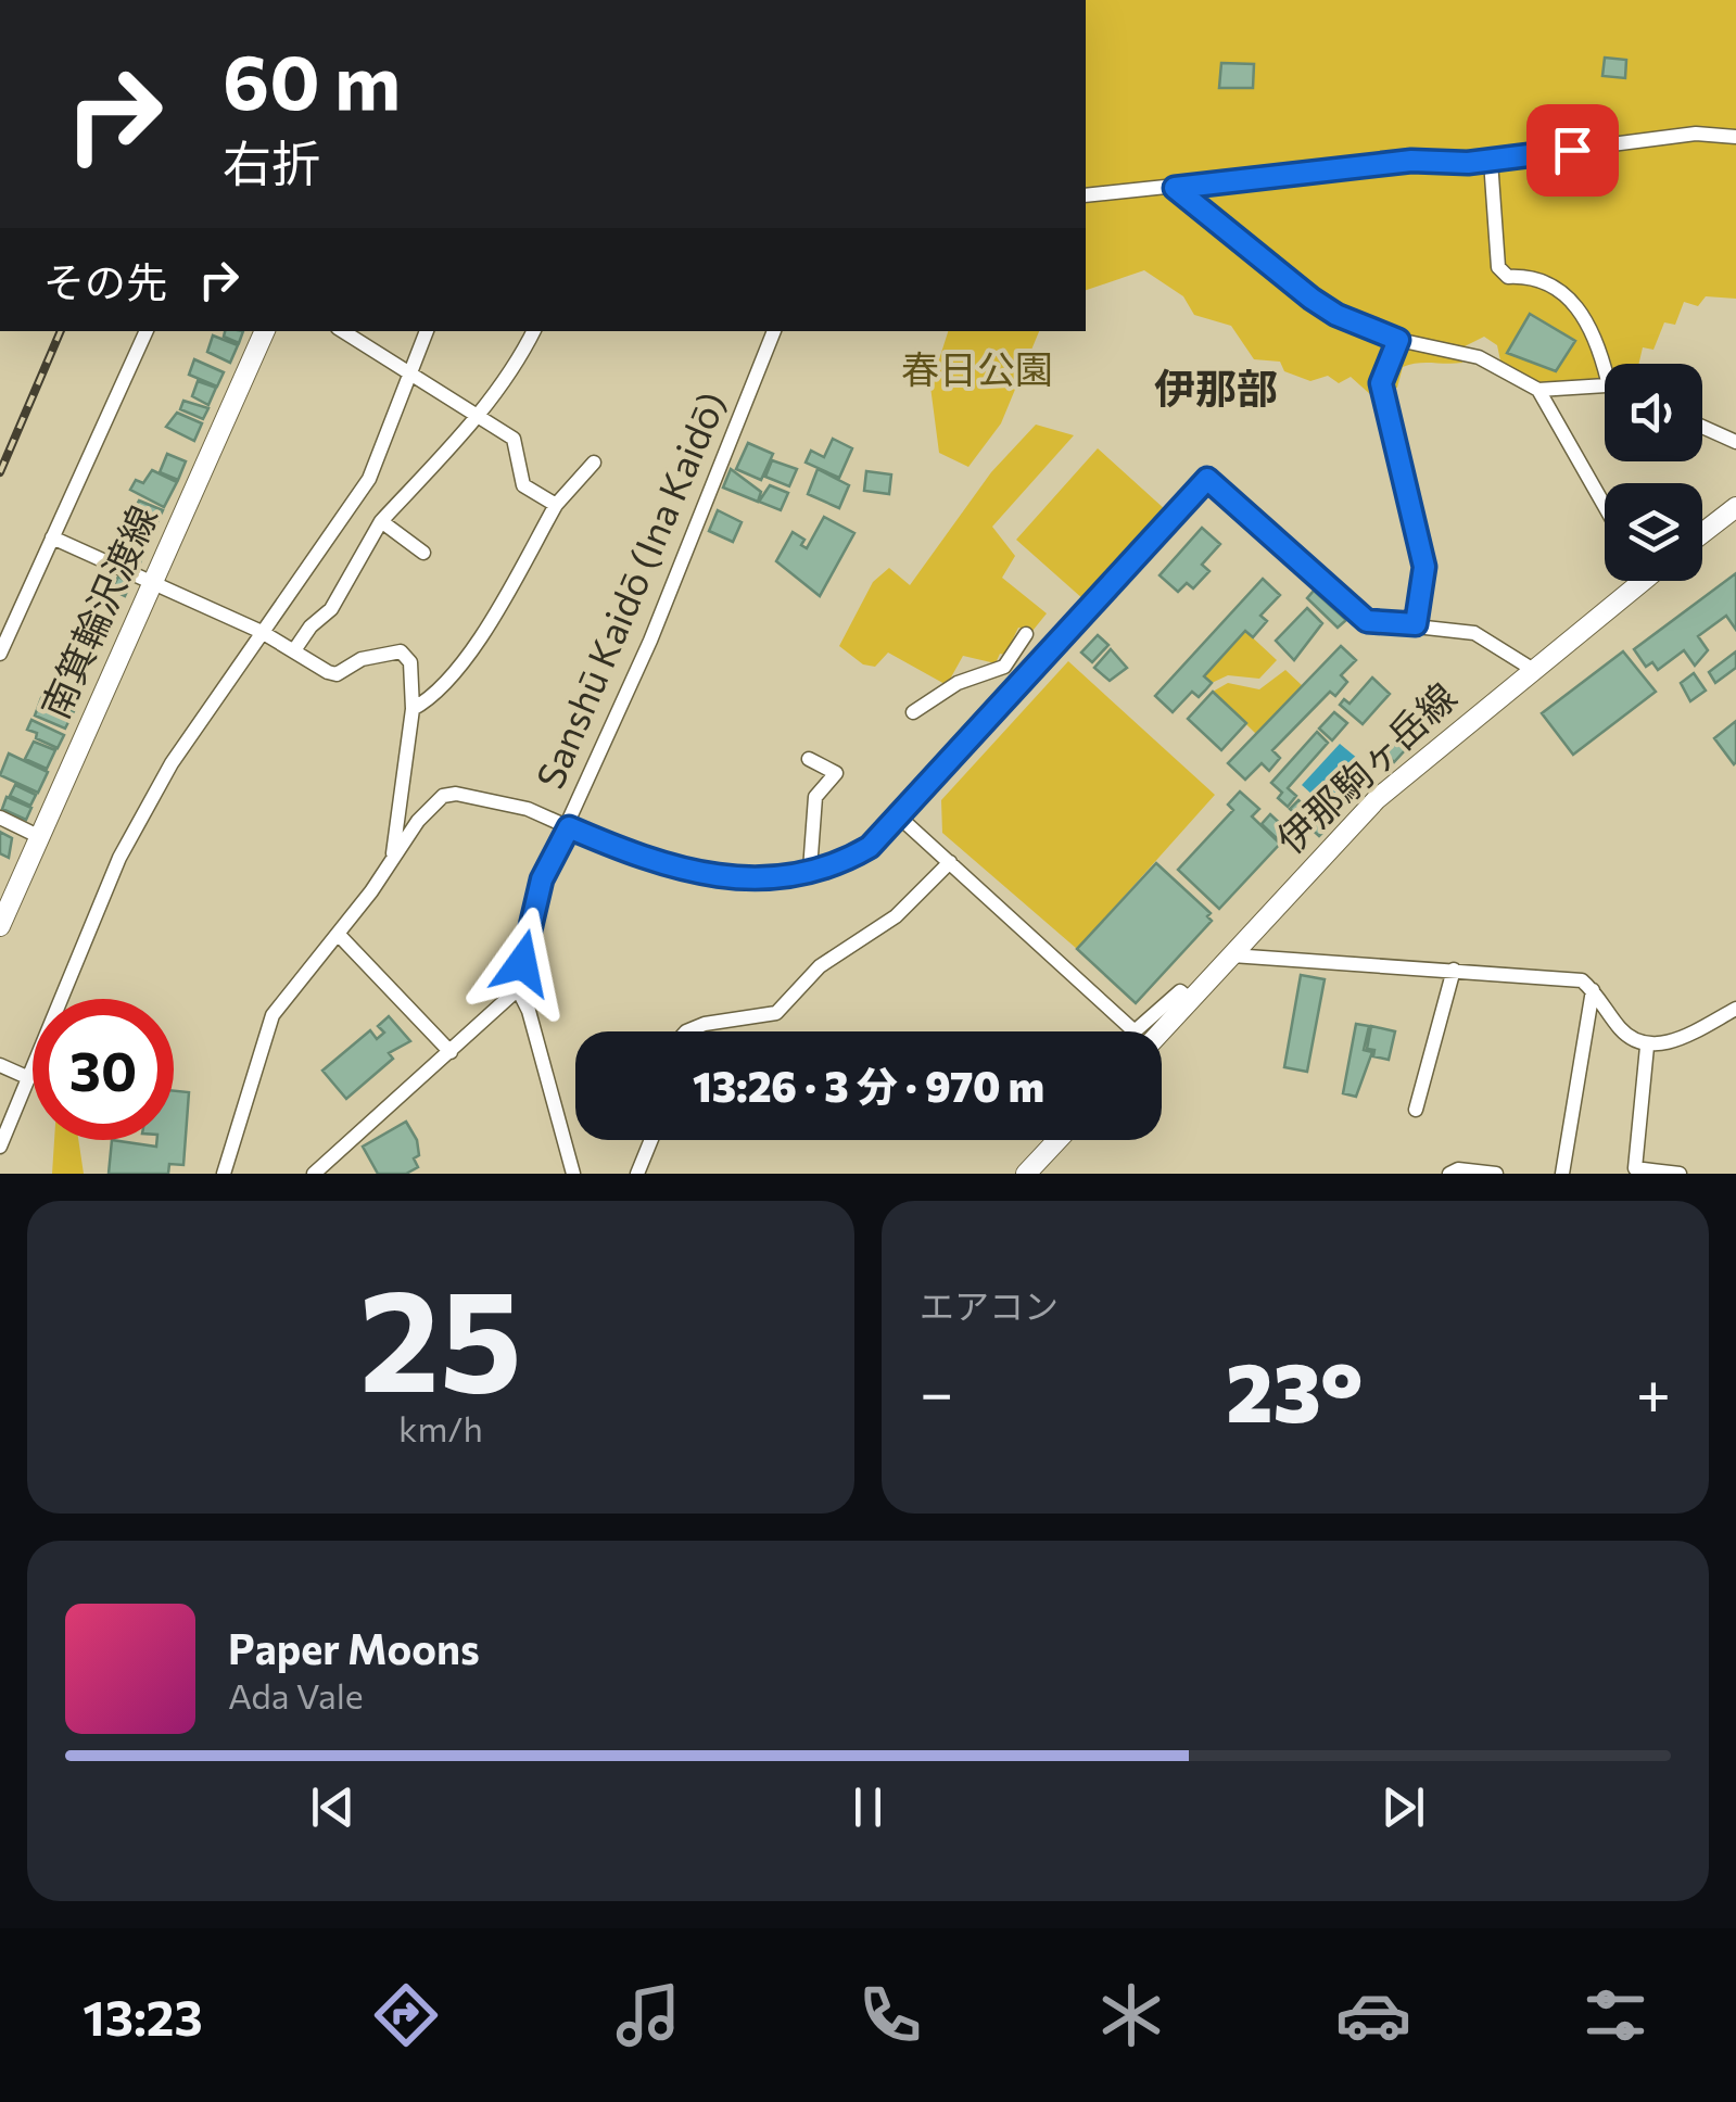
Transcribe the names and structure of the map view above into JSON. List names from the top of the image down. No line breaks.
{"streets":{"main road":["南箕輪沢渡線","伊那駒ヶ岳線"],"street":["Sanshū Kaidō (Ina Kaidō)"]},"districts":["伊那部"],"parks":["春日公園"],"page":{"turn":["60 m","右折"],"then":"その先","limit":"30","trip":"13:26 · 3 分 · 970 m","tile":[["25","km/h"],"エアコン"],"heat":["−","23°","+"],"song":["Paper Moons","Ada Vale"],"tabs":"13:23"}}
